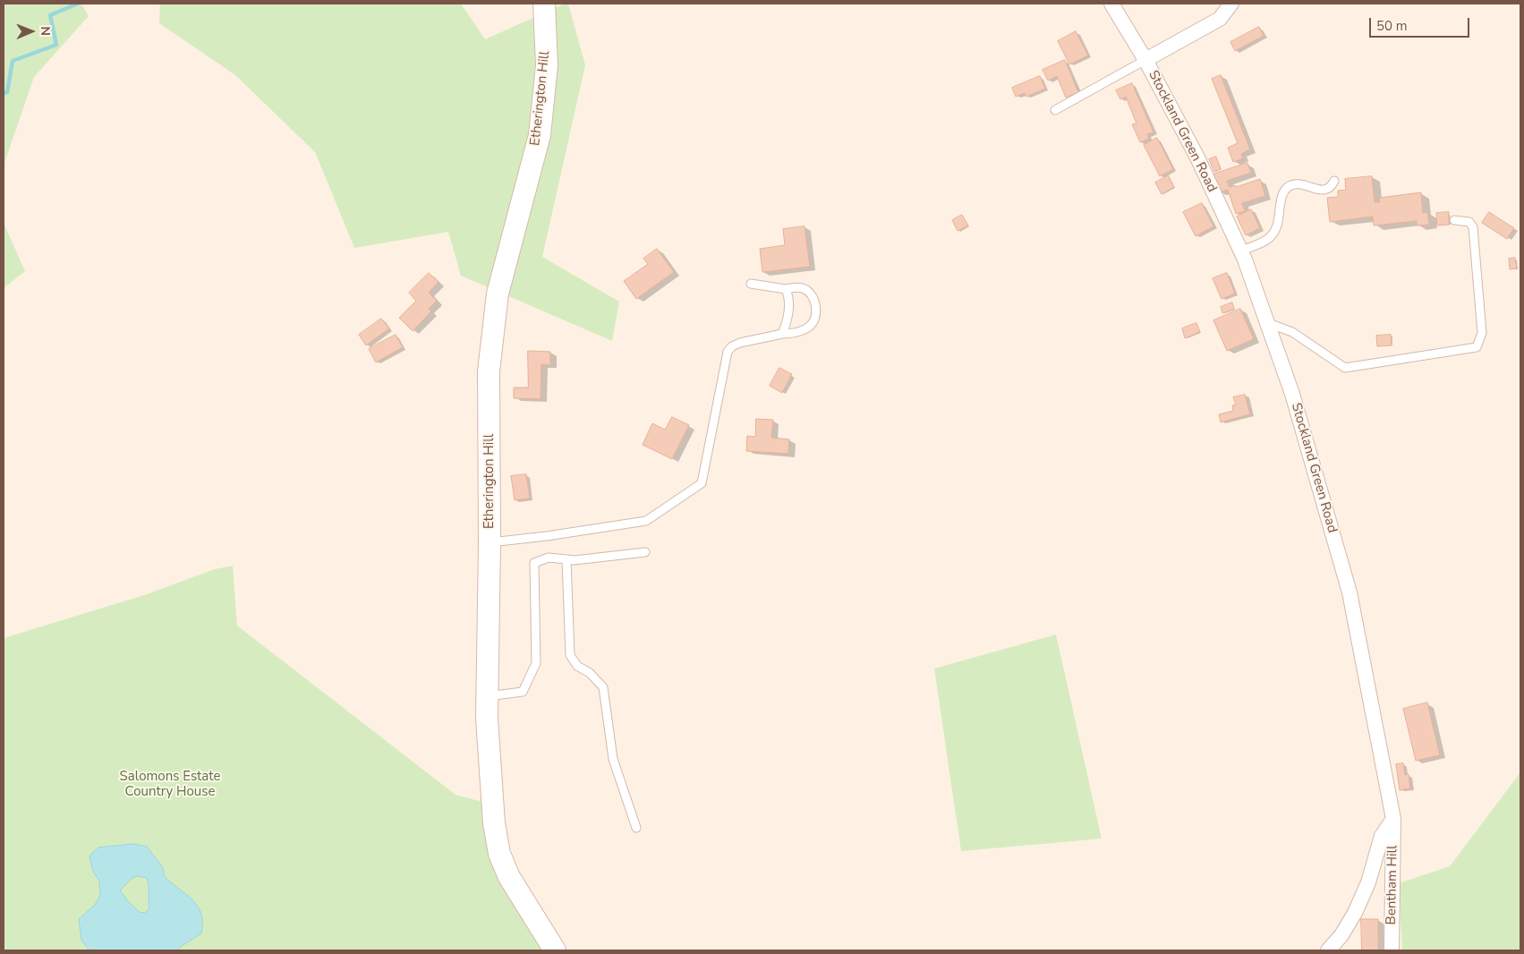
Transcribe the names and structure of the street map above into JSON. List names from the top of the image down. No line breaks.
{"streets":{"street":["Etherington Hill","Stockland Green Road","Bentham Hill"]},"crossings":[["Stockland Green Road","Bentham Hill"]],"parks":["Salomons Estate Country House"],"scale_bar":"50 m","north":"right"}
